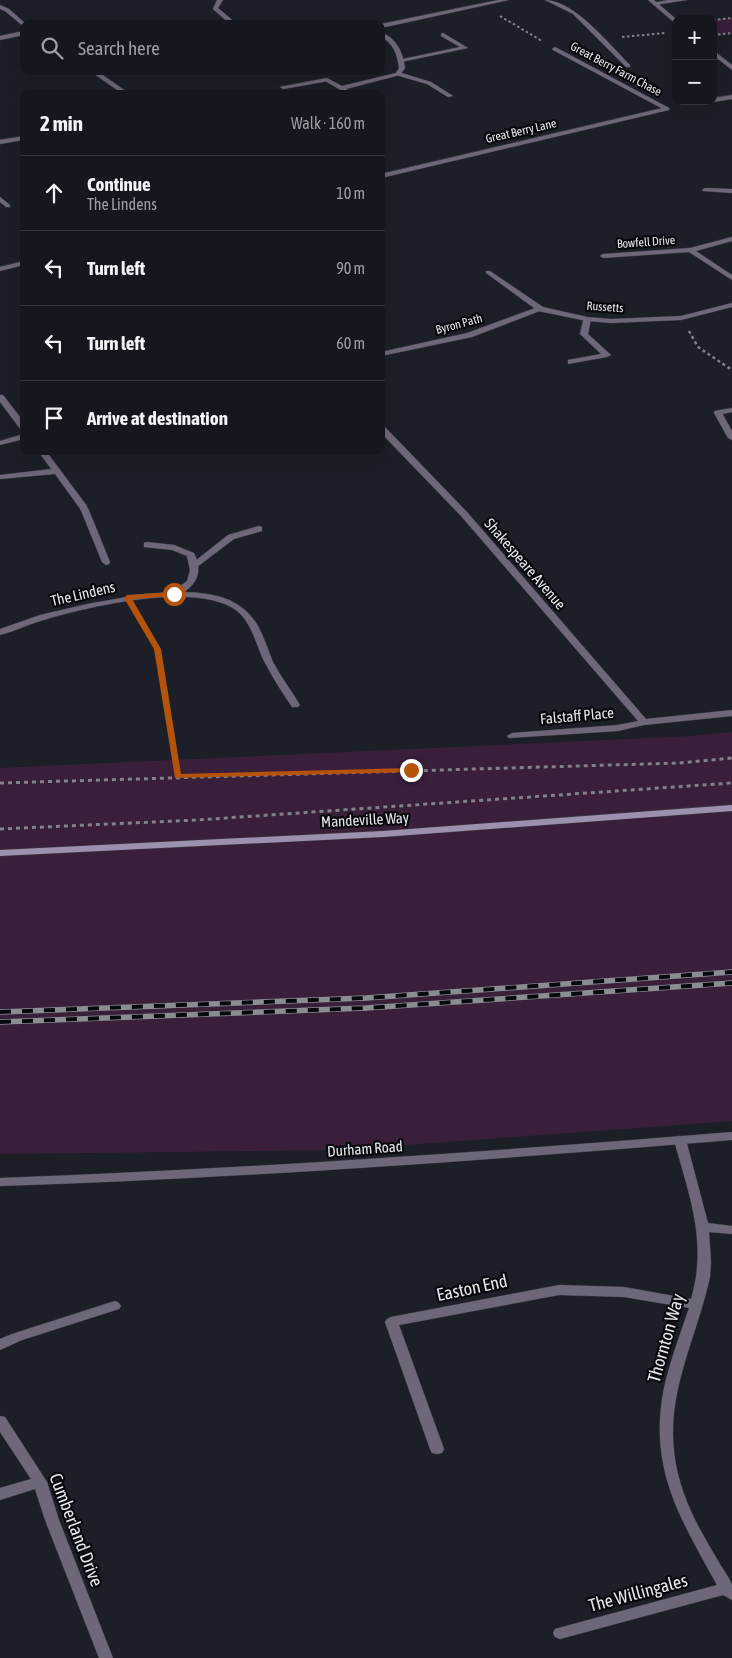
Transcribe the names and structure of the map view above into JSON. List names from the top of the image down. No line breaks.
{"streets":{"main road":["Mandeville Way"],"street":["Great Berry Farm Chase","Great Berry Lane","Bowfell Drive","Russetts","Byron Path","Shakespeare Avenue","The Lindens","Falstaff Place","Durham Road","Easton End","Thornton Way","Cumberland Drive","The Willingales"]},"crossings":[["Great Berry Farm Chase","Great Berry Lane"],["Russetts","Byron Path"],["Shakespeare Avenue","Falstaff Place"],["Durham Road","Thornton Way"],["Easton End","Thornton Way"],["Thornton Way","The Willingales"]],"page":{"map_buttons":["+","−"],"search":"Search here","heading":["2 min","Walk · 160 m"],"list":[["Continue","The Lindens","10 m"],["Turn left","90 m"],["Turn left","60 m"],"Arrive at destination"]}}
